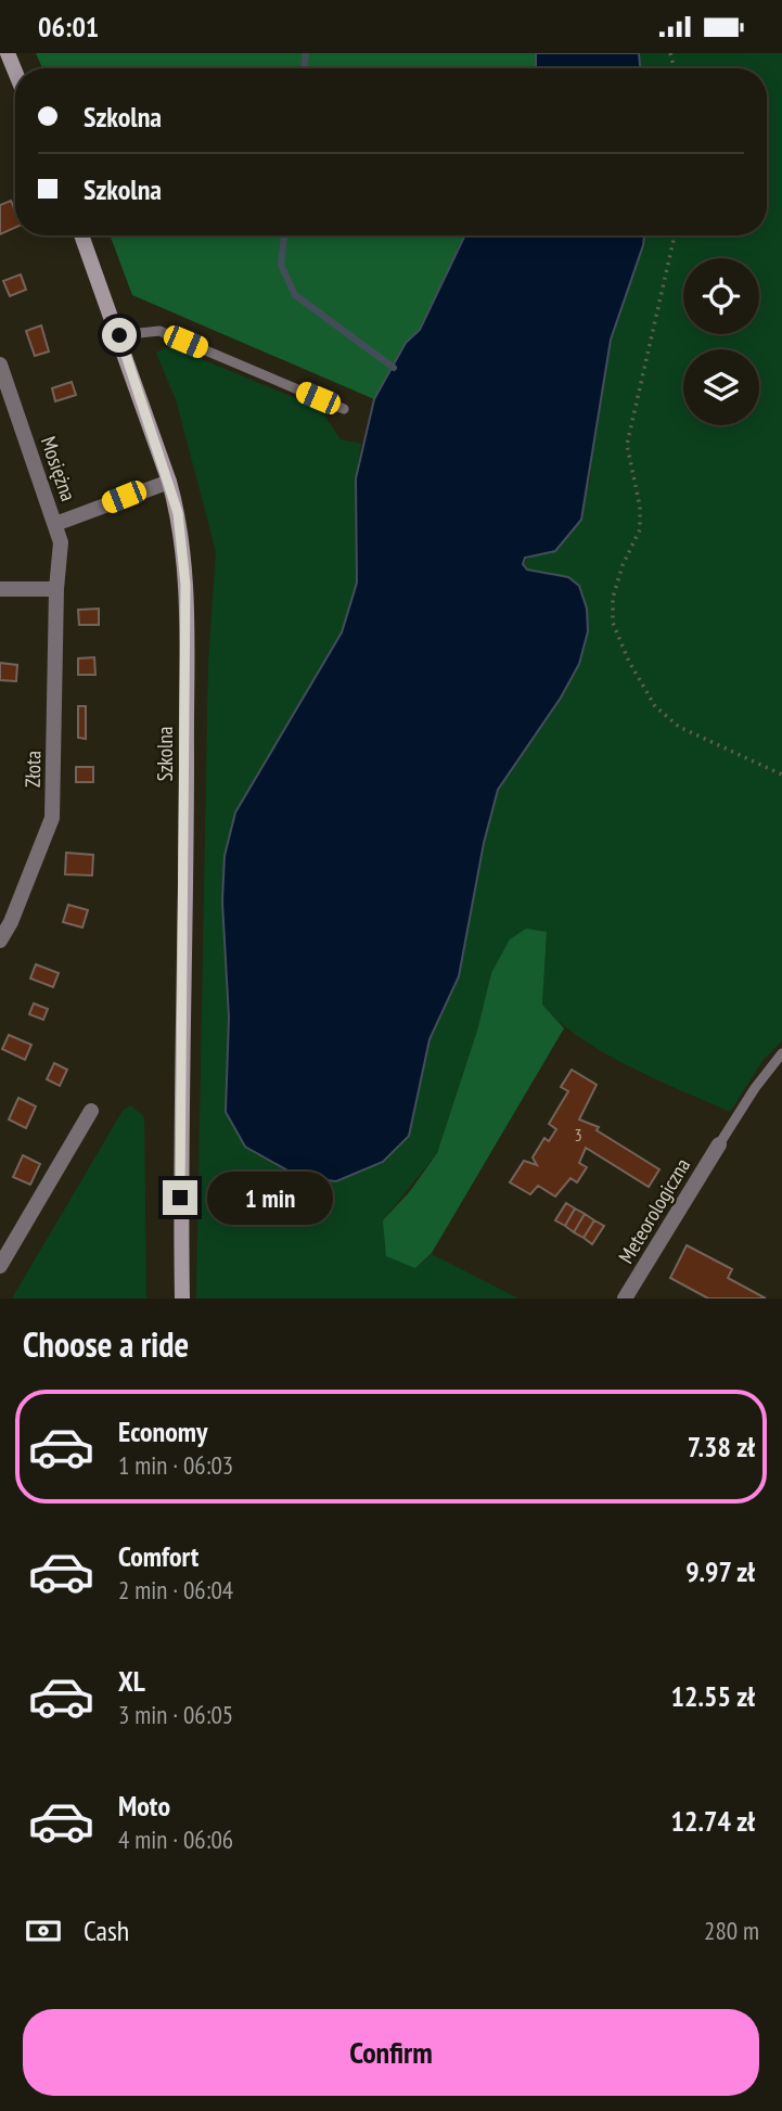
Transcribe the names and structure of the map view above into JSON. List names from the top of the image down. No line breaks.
{"streets":{"street":["Mosiężna","Szkolna","Złota","Meteorologiczna"]},"crossings":[["Mosiężna","Złota"]],"house_numbers":["3"],"page":{"status":"06:01","banner":["Szkolna","Szkolna"],"bubble":"1 min","heading":"Choose a ride","list":[{"name":"Economy","note":"1 min · 06:03","value":"7.38 zł"},{"name":"Comfort","note":"2 min · 06:04","value":"9.97 zł"},{"name":"XL","note":"3 min · 06:05","value":"12.55 zł"},{"name":"Moto","note":"4 min · 06:06","value":"12.74 zł"}],"pay":["Cash","280 m"],"buttons":"Confirm"}}
